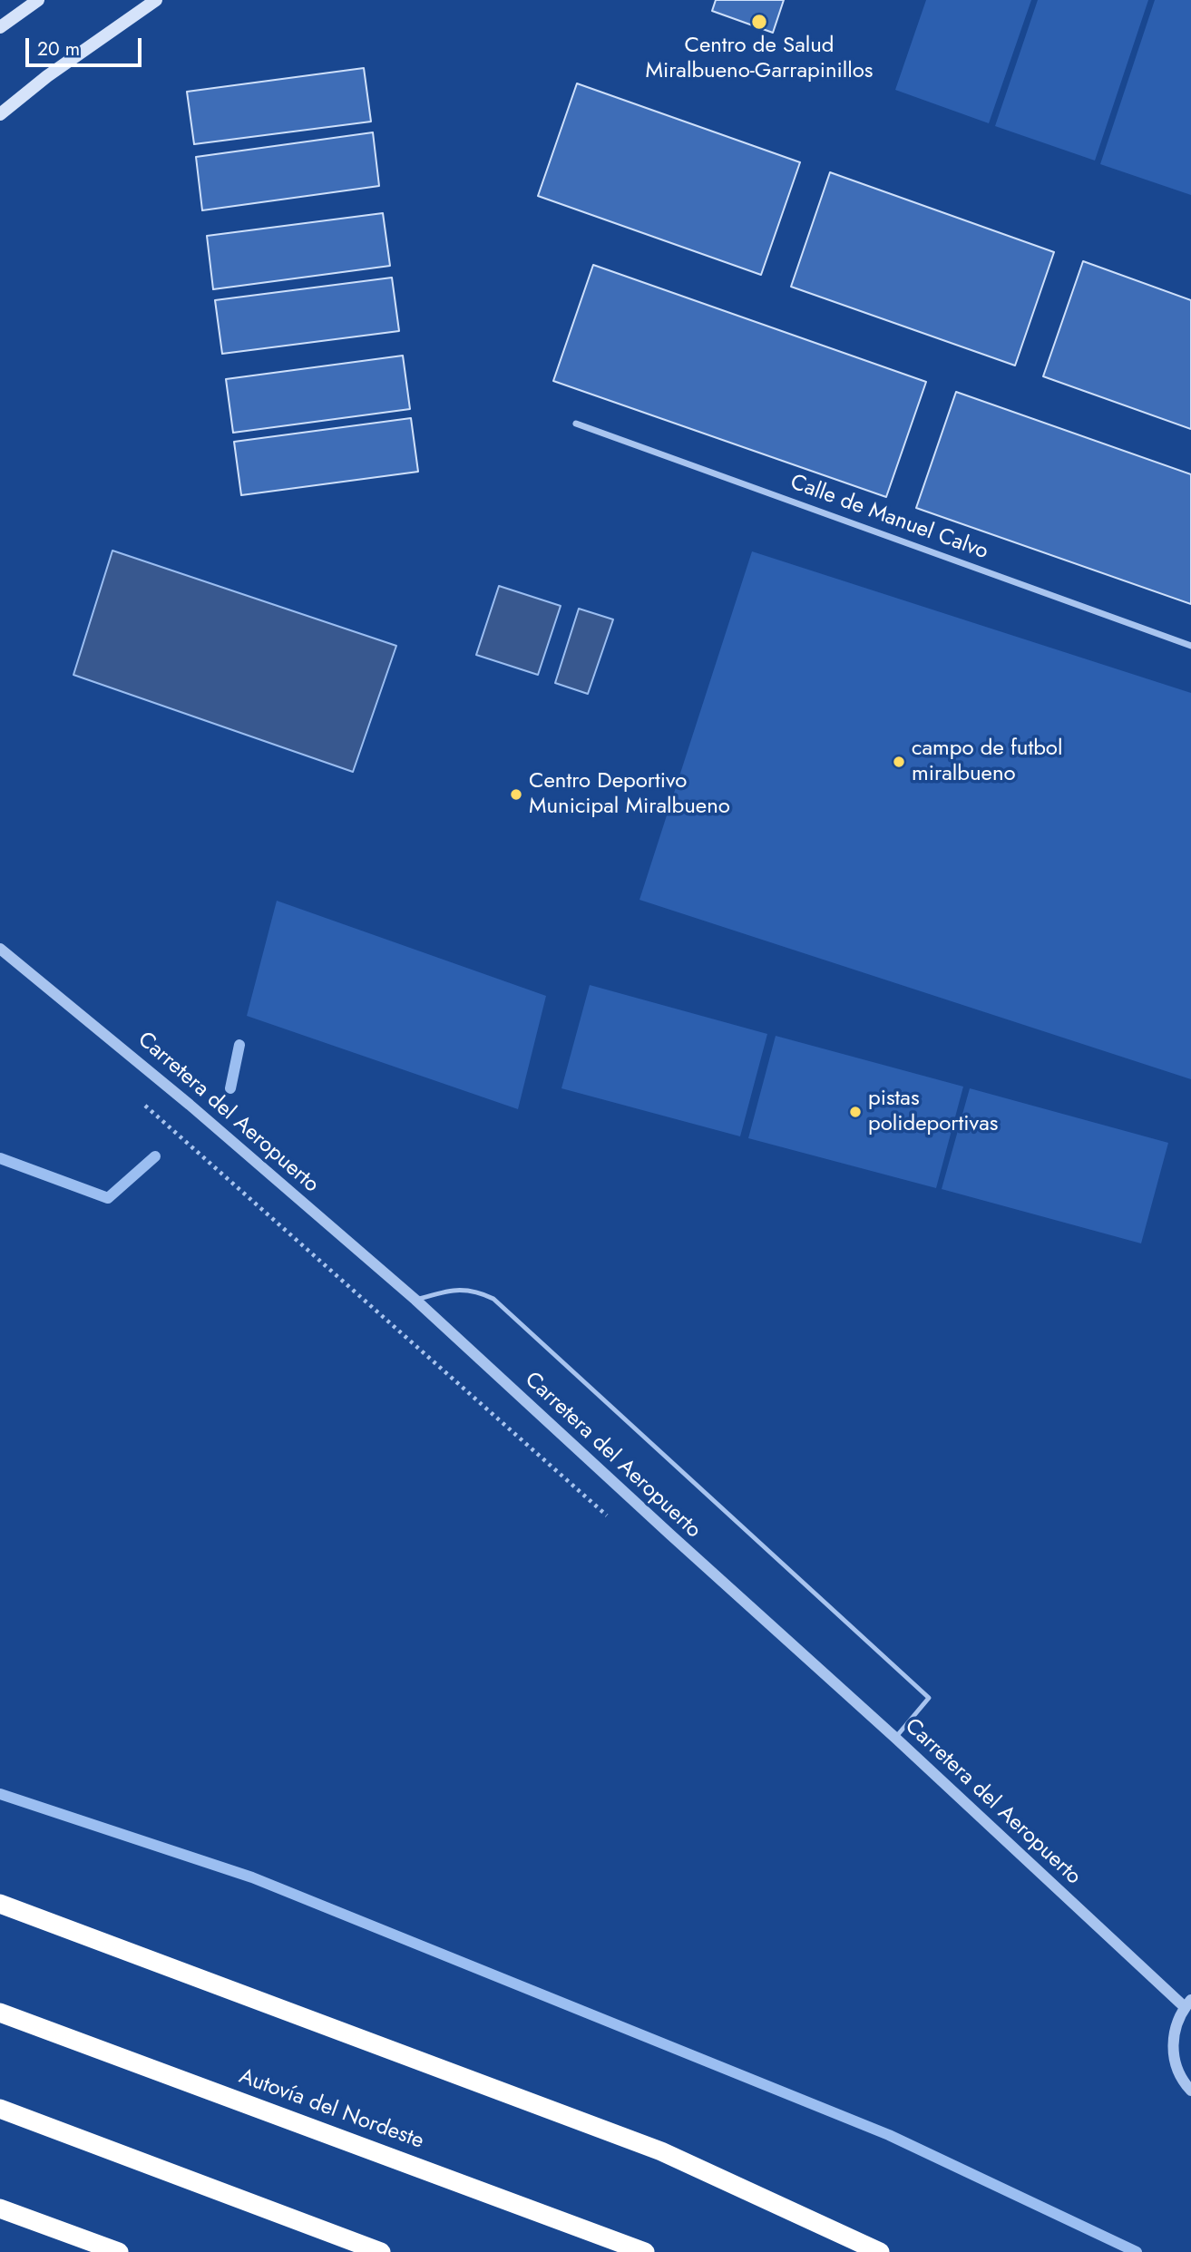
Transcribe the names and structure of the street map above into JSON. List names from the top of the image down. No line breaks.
{"streets":{"highway":["Autovía del Nordeste"],"street":["Calle de Manuel Calvo","Carretera del Aeropuerto"]},"places":["Centro de Salud Miralbueno-Garrapinillos","campo de futbol miralbueno","Centro Deportivo Municipal Miralbueno","pistas polideportivas"],"scale_bar":"20 m"}
